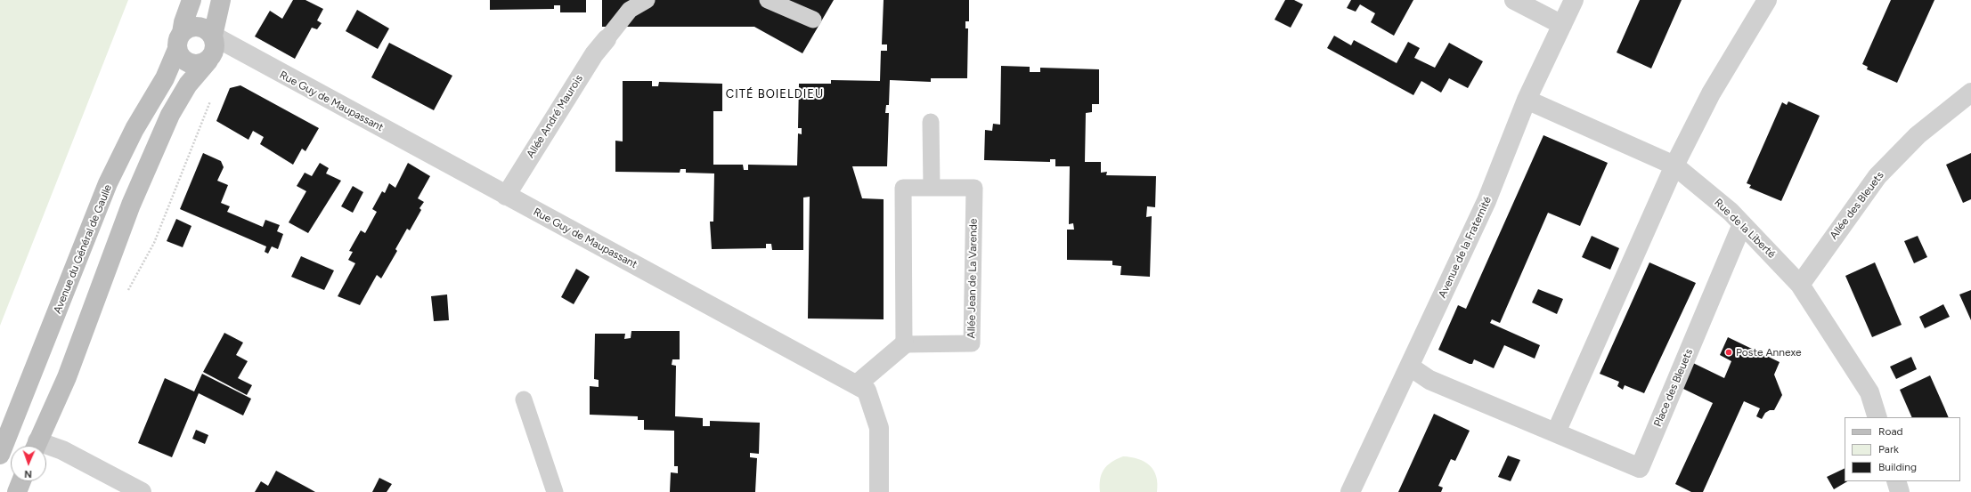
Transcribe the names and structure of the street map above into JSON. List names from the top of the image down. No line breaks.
{"streets":{"main road":["Avenue du Général de Gaulle"],"street":["Rue Guy de Maupassant","Allée André Maurois","Allée des Bleuets","Rue de la Liberté","Avenue de la Fraternité","Place des Bleuets"],"lane":["Allée Jean de La Varende"]},"crossings":[["Rue Guy de Maupassant","Allée André Maurois"],["Rue Guy de Maupassant","Avenue du Général de Gaulle"],["Allée des Bleuets","Rue de la Liberté"],["Rue de la Liberté","Avenue de la Fraternité"],["Rue de la Liberté","Place des Bleuets"],["Avenue de la Fraternité","Place des Bleuets"]],"districts":["CITÉ BOIELDIEU"],"places":["Poste Annexe"],"legend":["Road","Park","Building"],"north":"bottom"}
